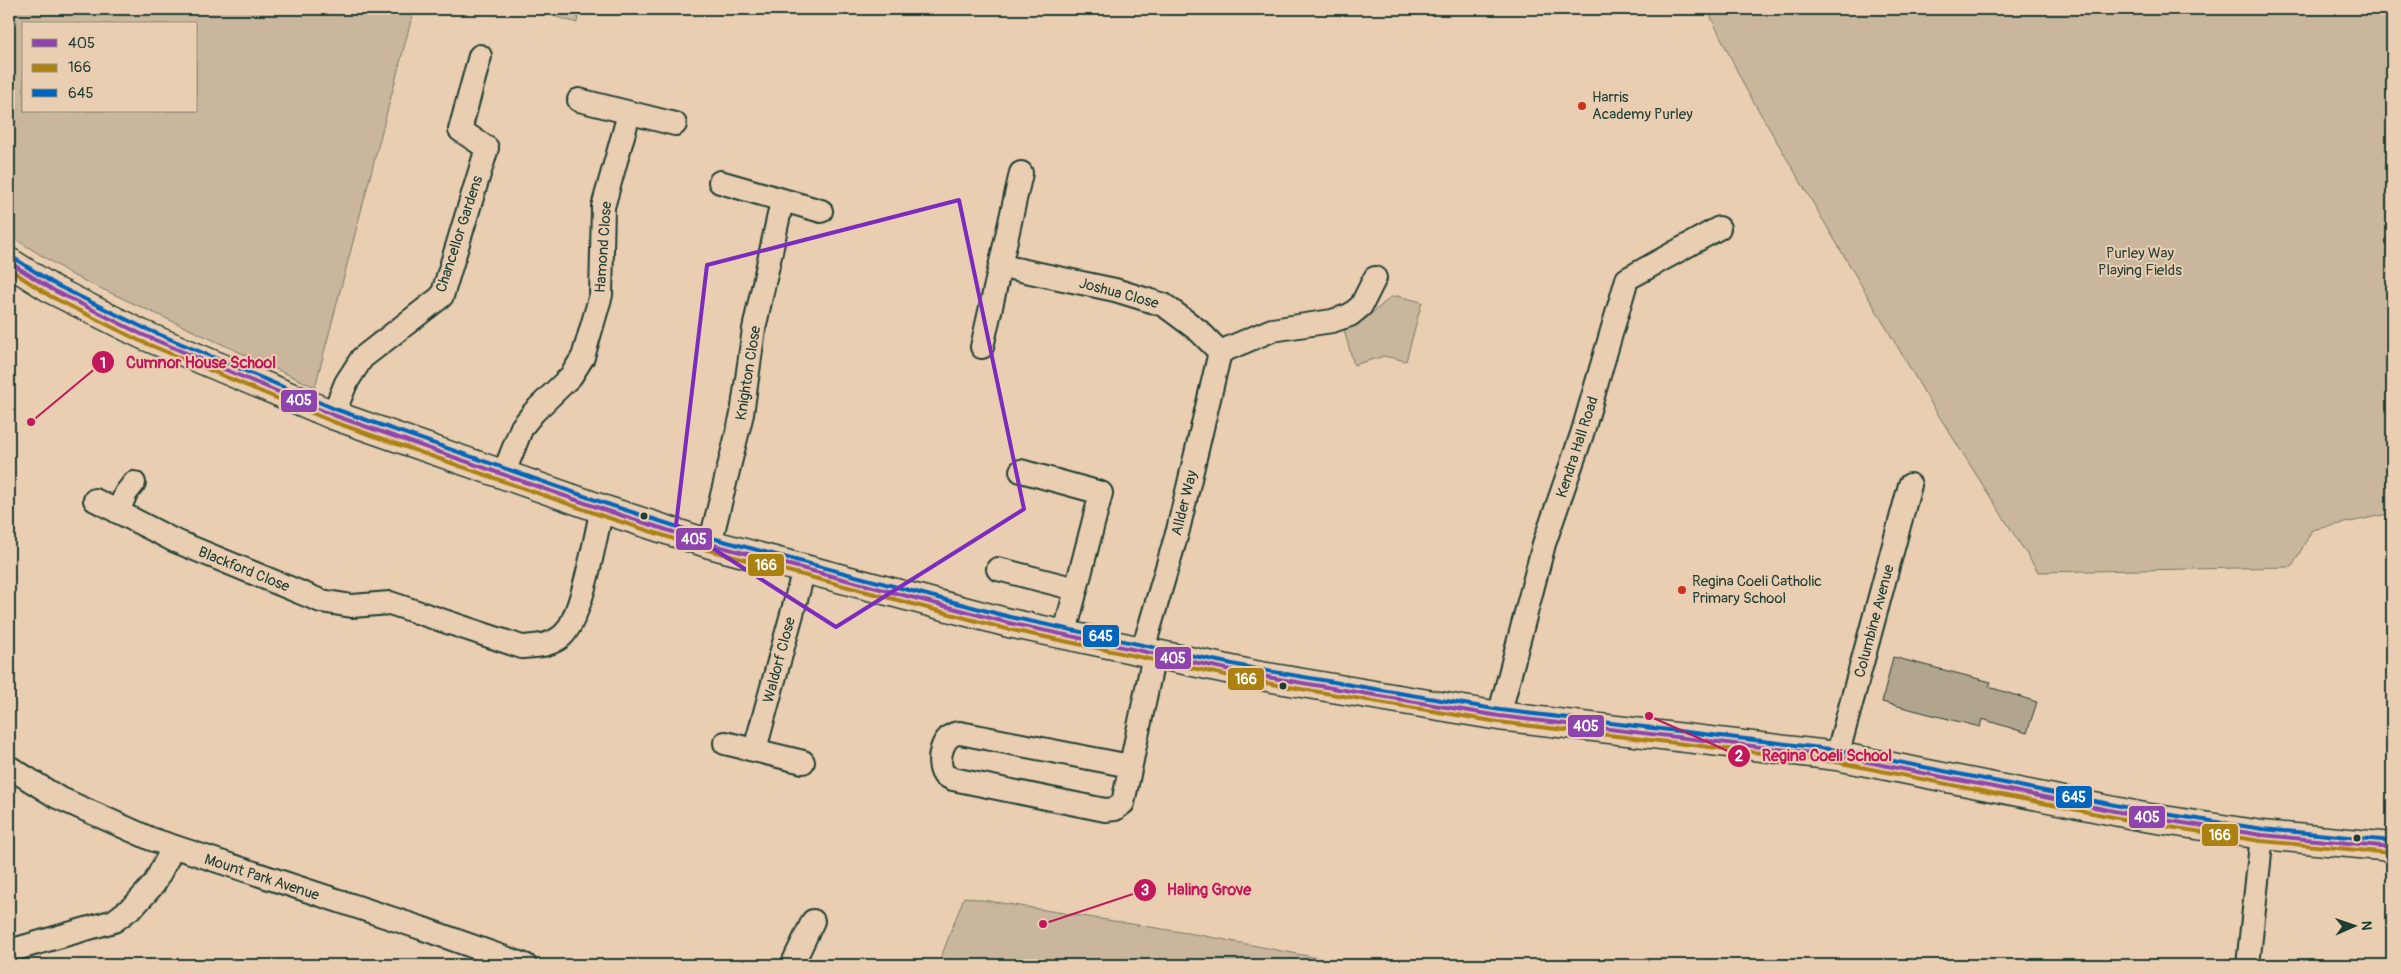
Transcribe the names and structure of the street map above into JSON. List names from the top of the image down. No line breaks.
{"streets":{"street":["Chancellor Gardens","Hamond Close","Joshua Close","Knighton Close","Kendra Hall Road","Allder Way","Blackford Close","Columbine Avenue","Waldorf Close","Mount Park Avenue"]},"crossings":[["Joshua Close","Allder Way"]],"parks":["Purley Way Playing Fields"],"places":["Harris Academy Purley","Cumnor House School","Regina Coeli Catholic Primary School","Regina Coeli School","Haling Grove"],"lines":["transit line 645","transit line 405","transit line 166"],"legend":["405","166","645"],"north":"right"}
